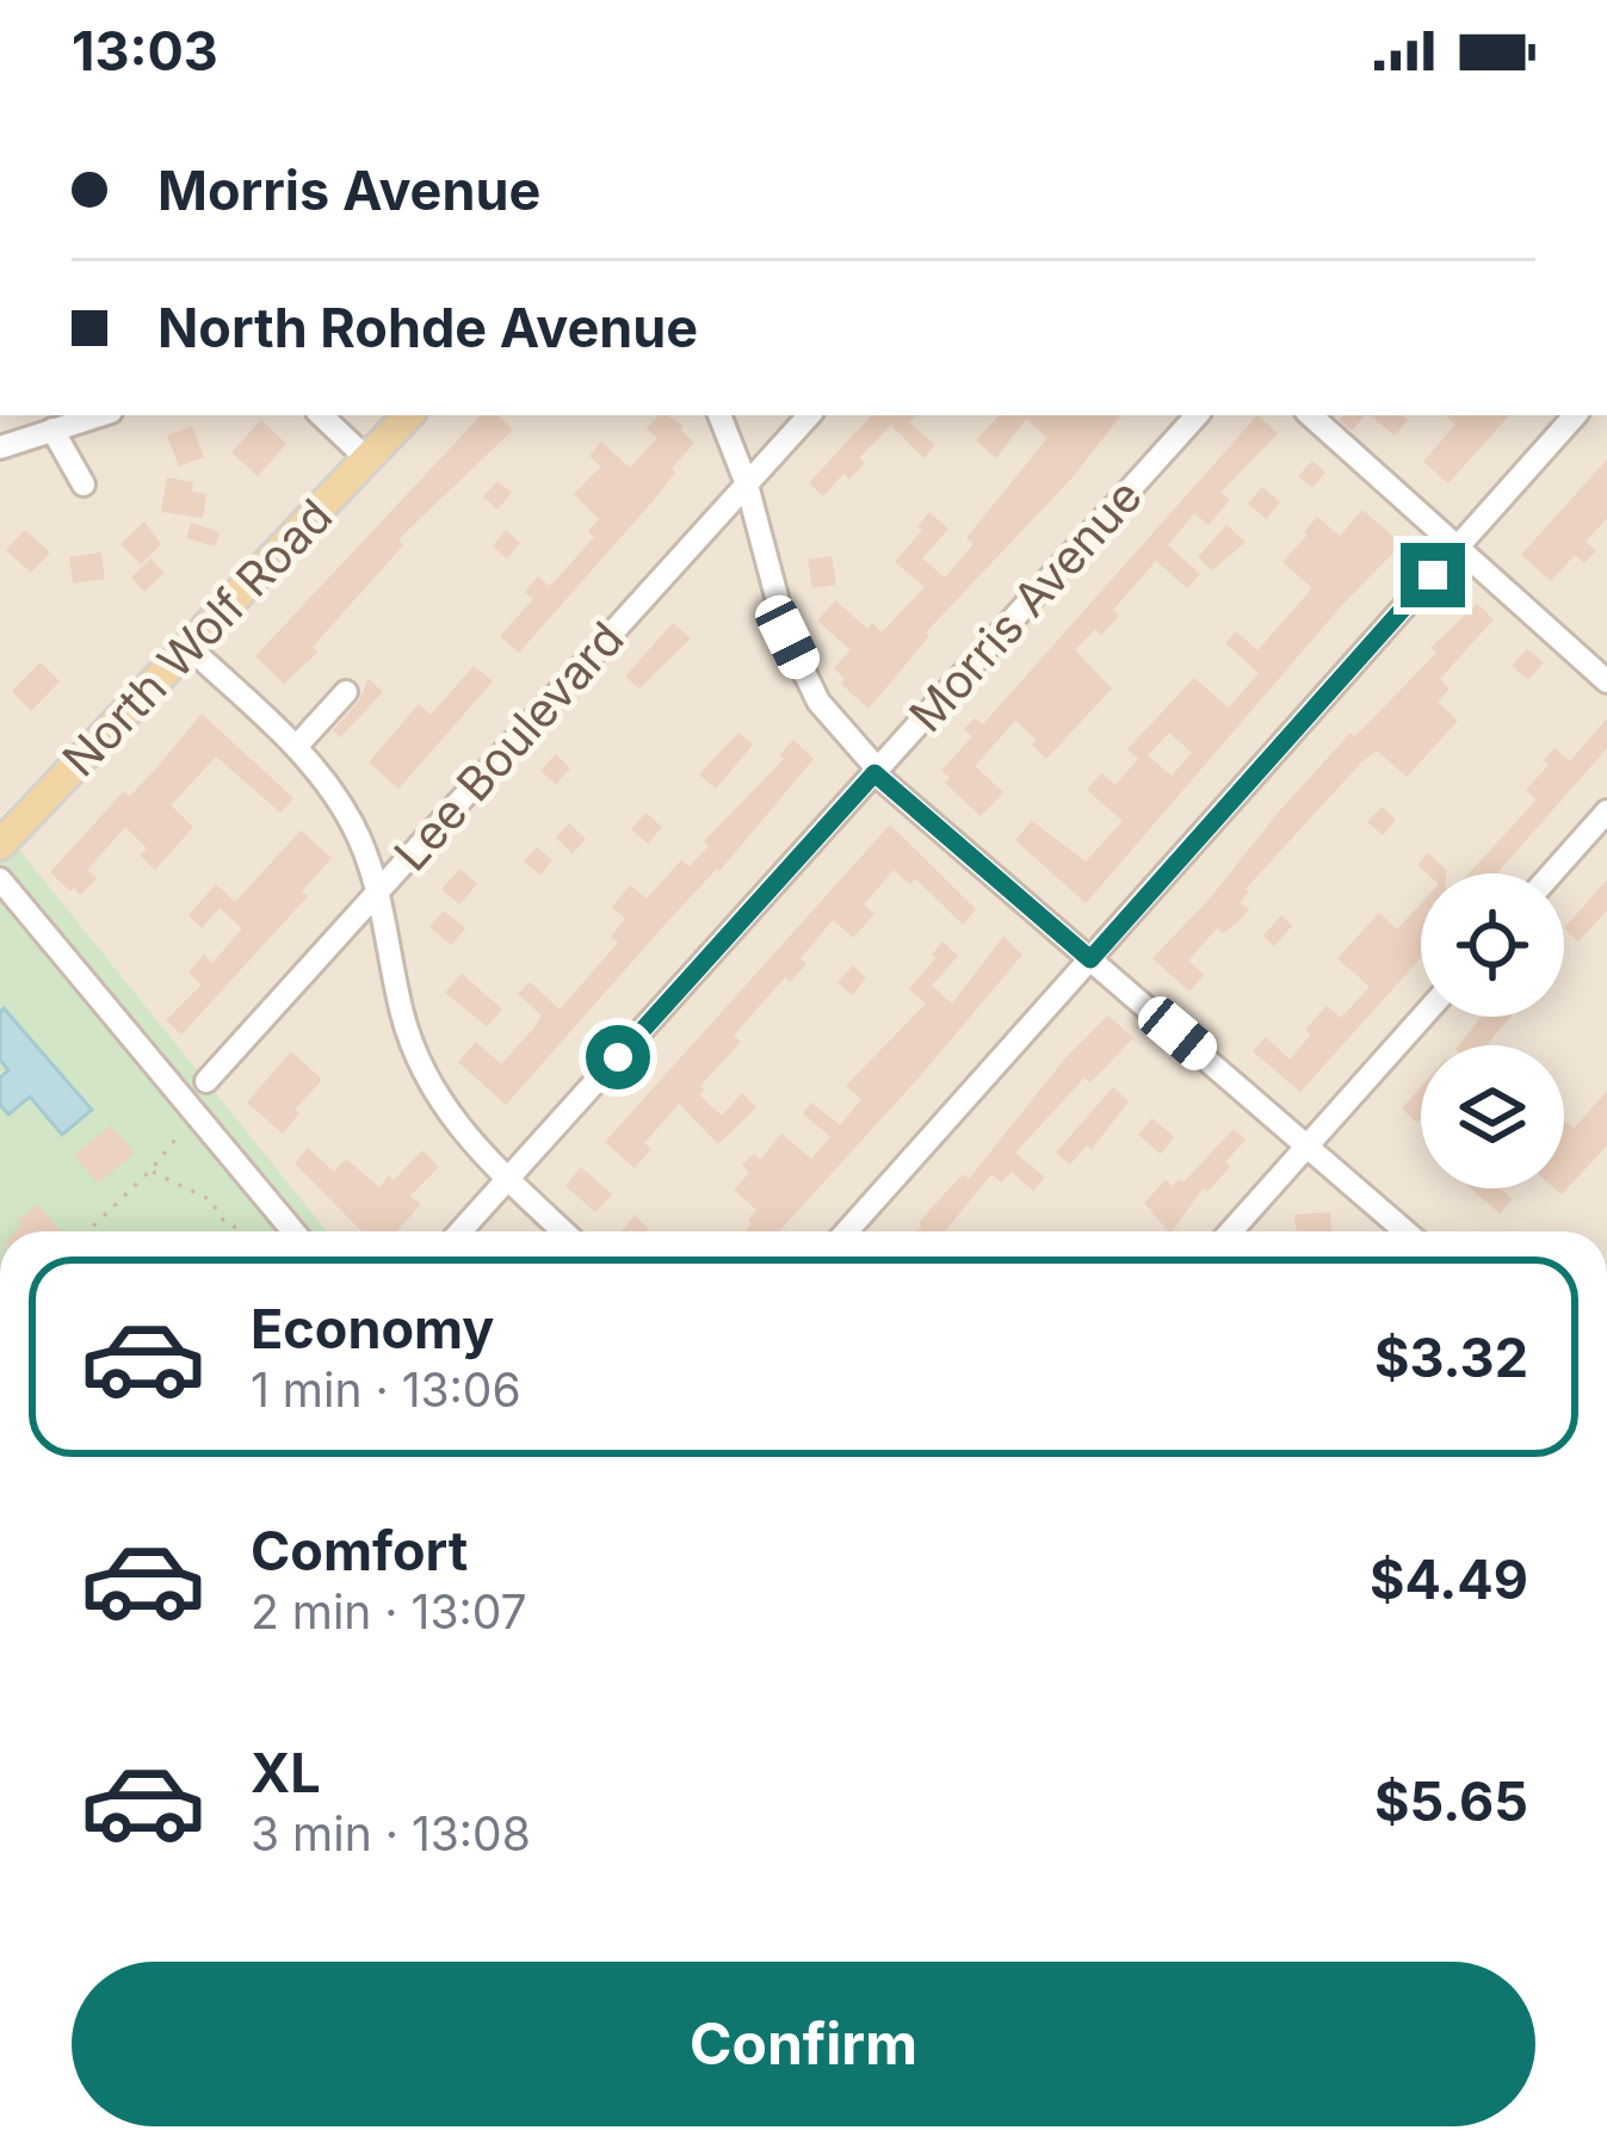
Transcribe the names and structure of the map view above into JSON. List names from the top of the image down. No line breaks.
{"streets":{"main road":["North Wolf Road"],"street":["Morris Avenue","Lee Boulevard"]},"page":{"status":"13:03","banner":["Morris Avenue","North Rohde Avenue"],"list":[{"name":"Economy","note":"1 min · 13:06","value":"$3.32"},{"name":"Comfort","note":"2 min · 13:07","value":"$4.49"},{"name":"XL","note":"3 min · 13:08","value":"$5.65"}],"buttons":"Confirm"}}
